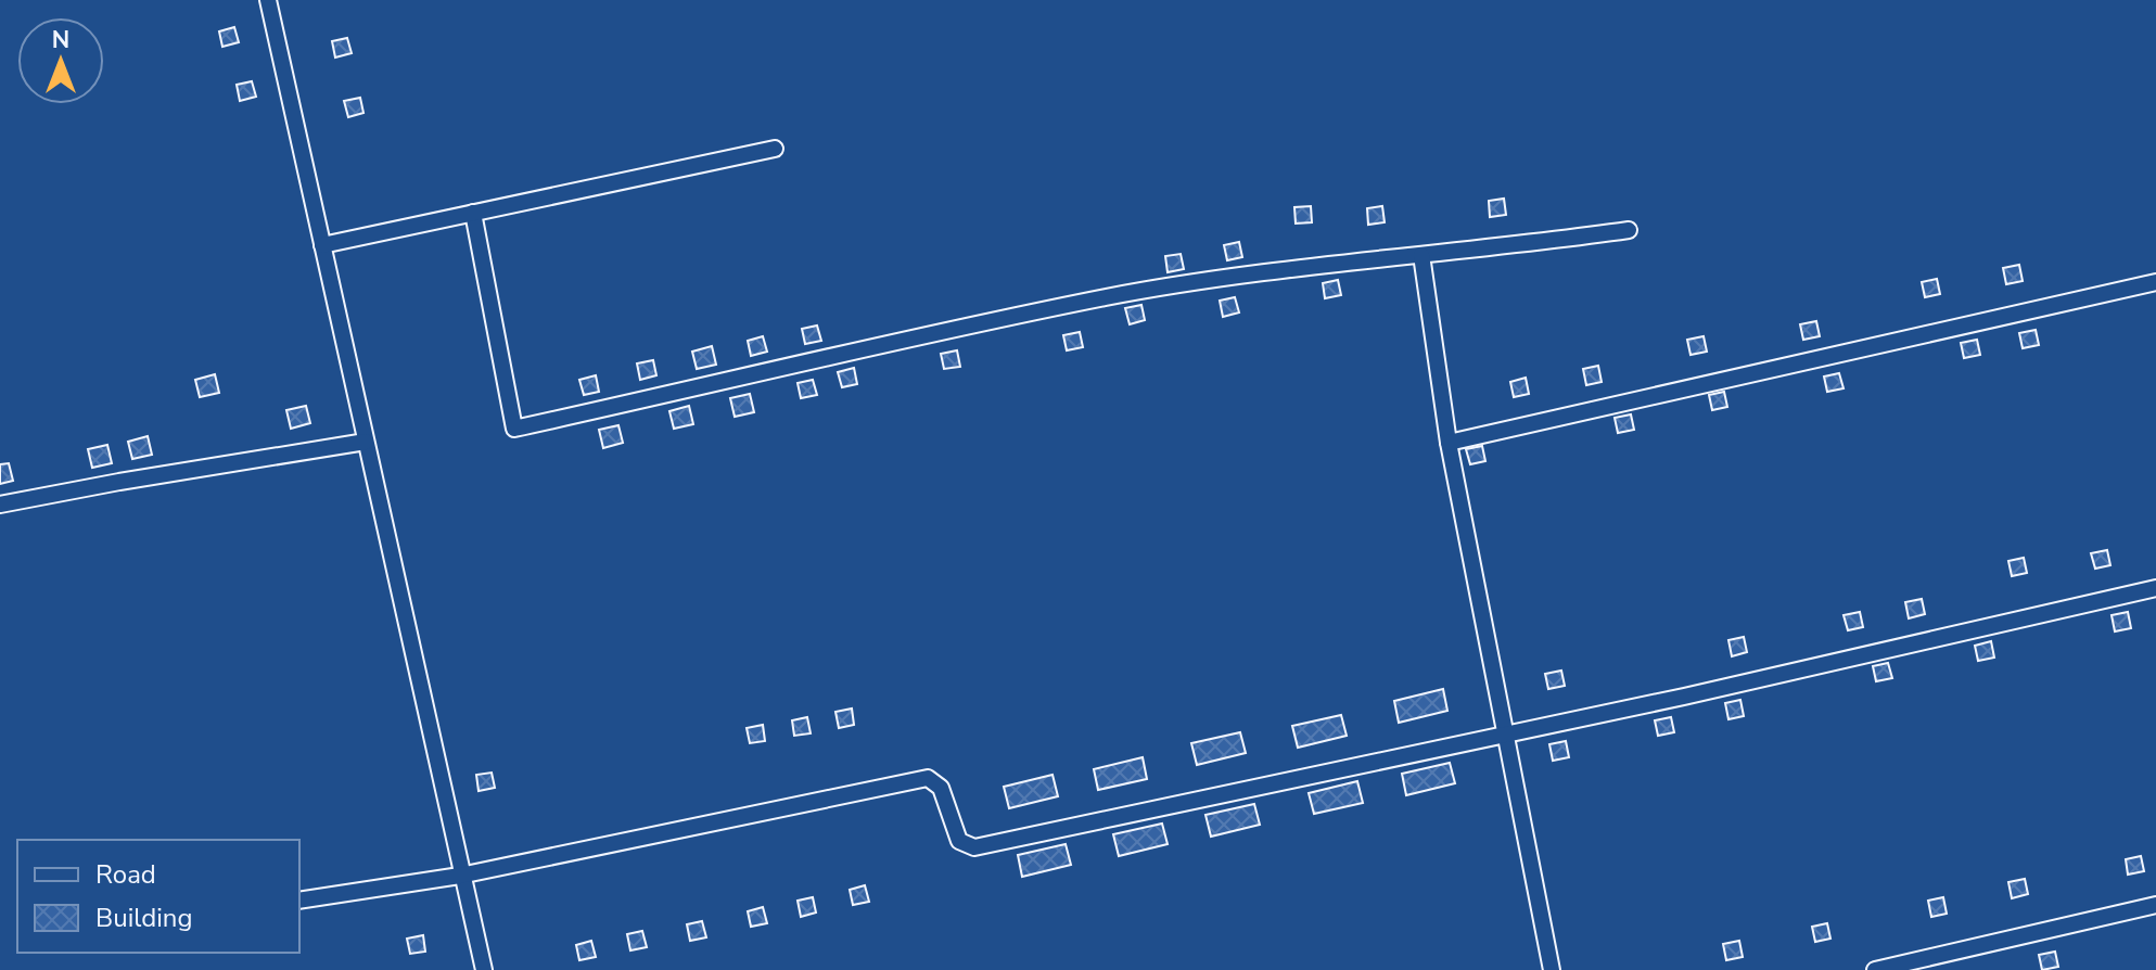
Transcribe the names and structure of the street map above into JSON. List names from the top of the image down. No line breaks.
{"legend":["Road","Building"],"north":"top"}
